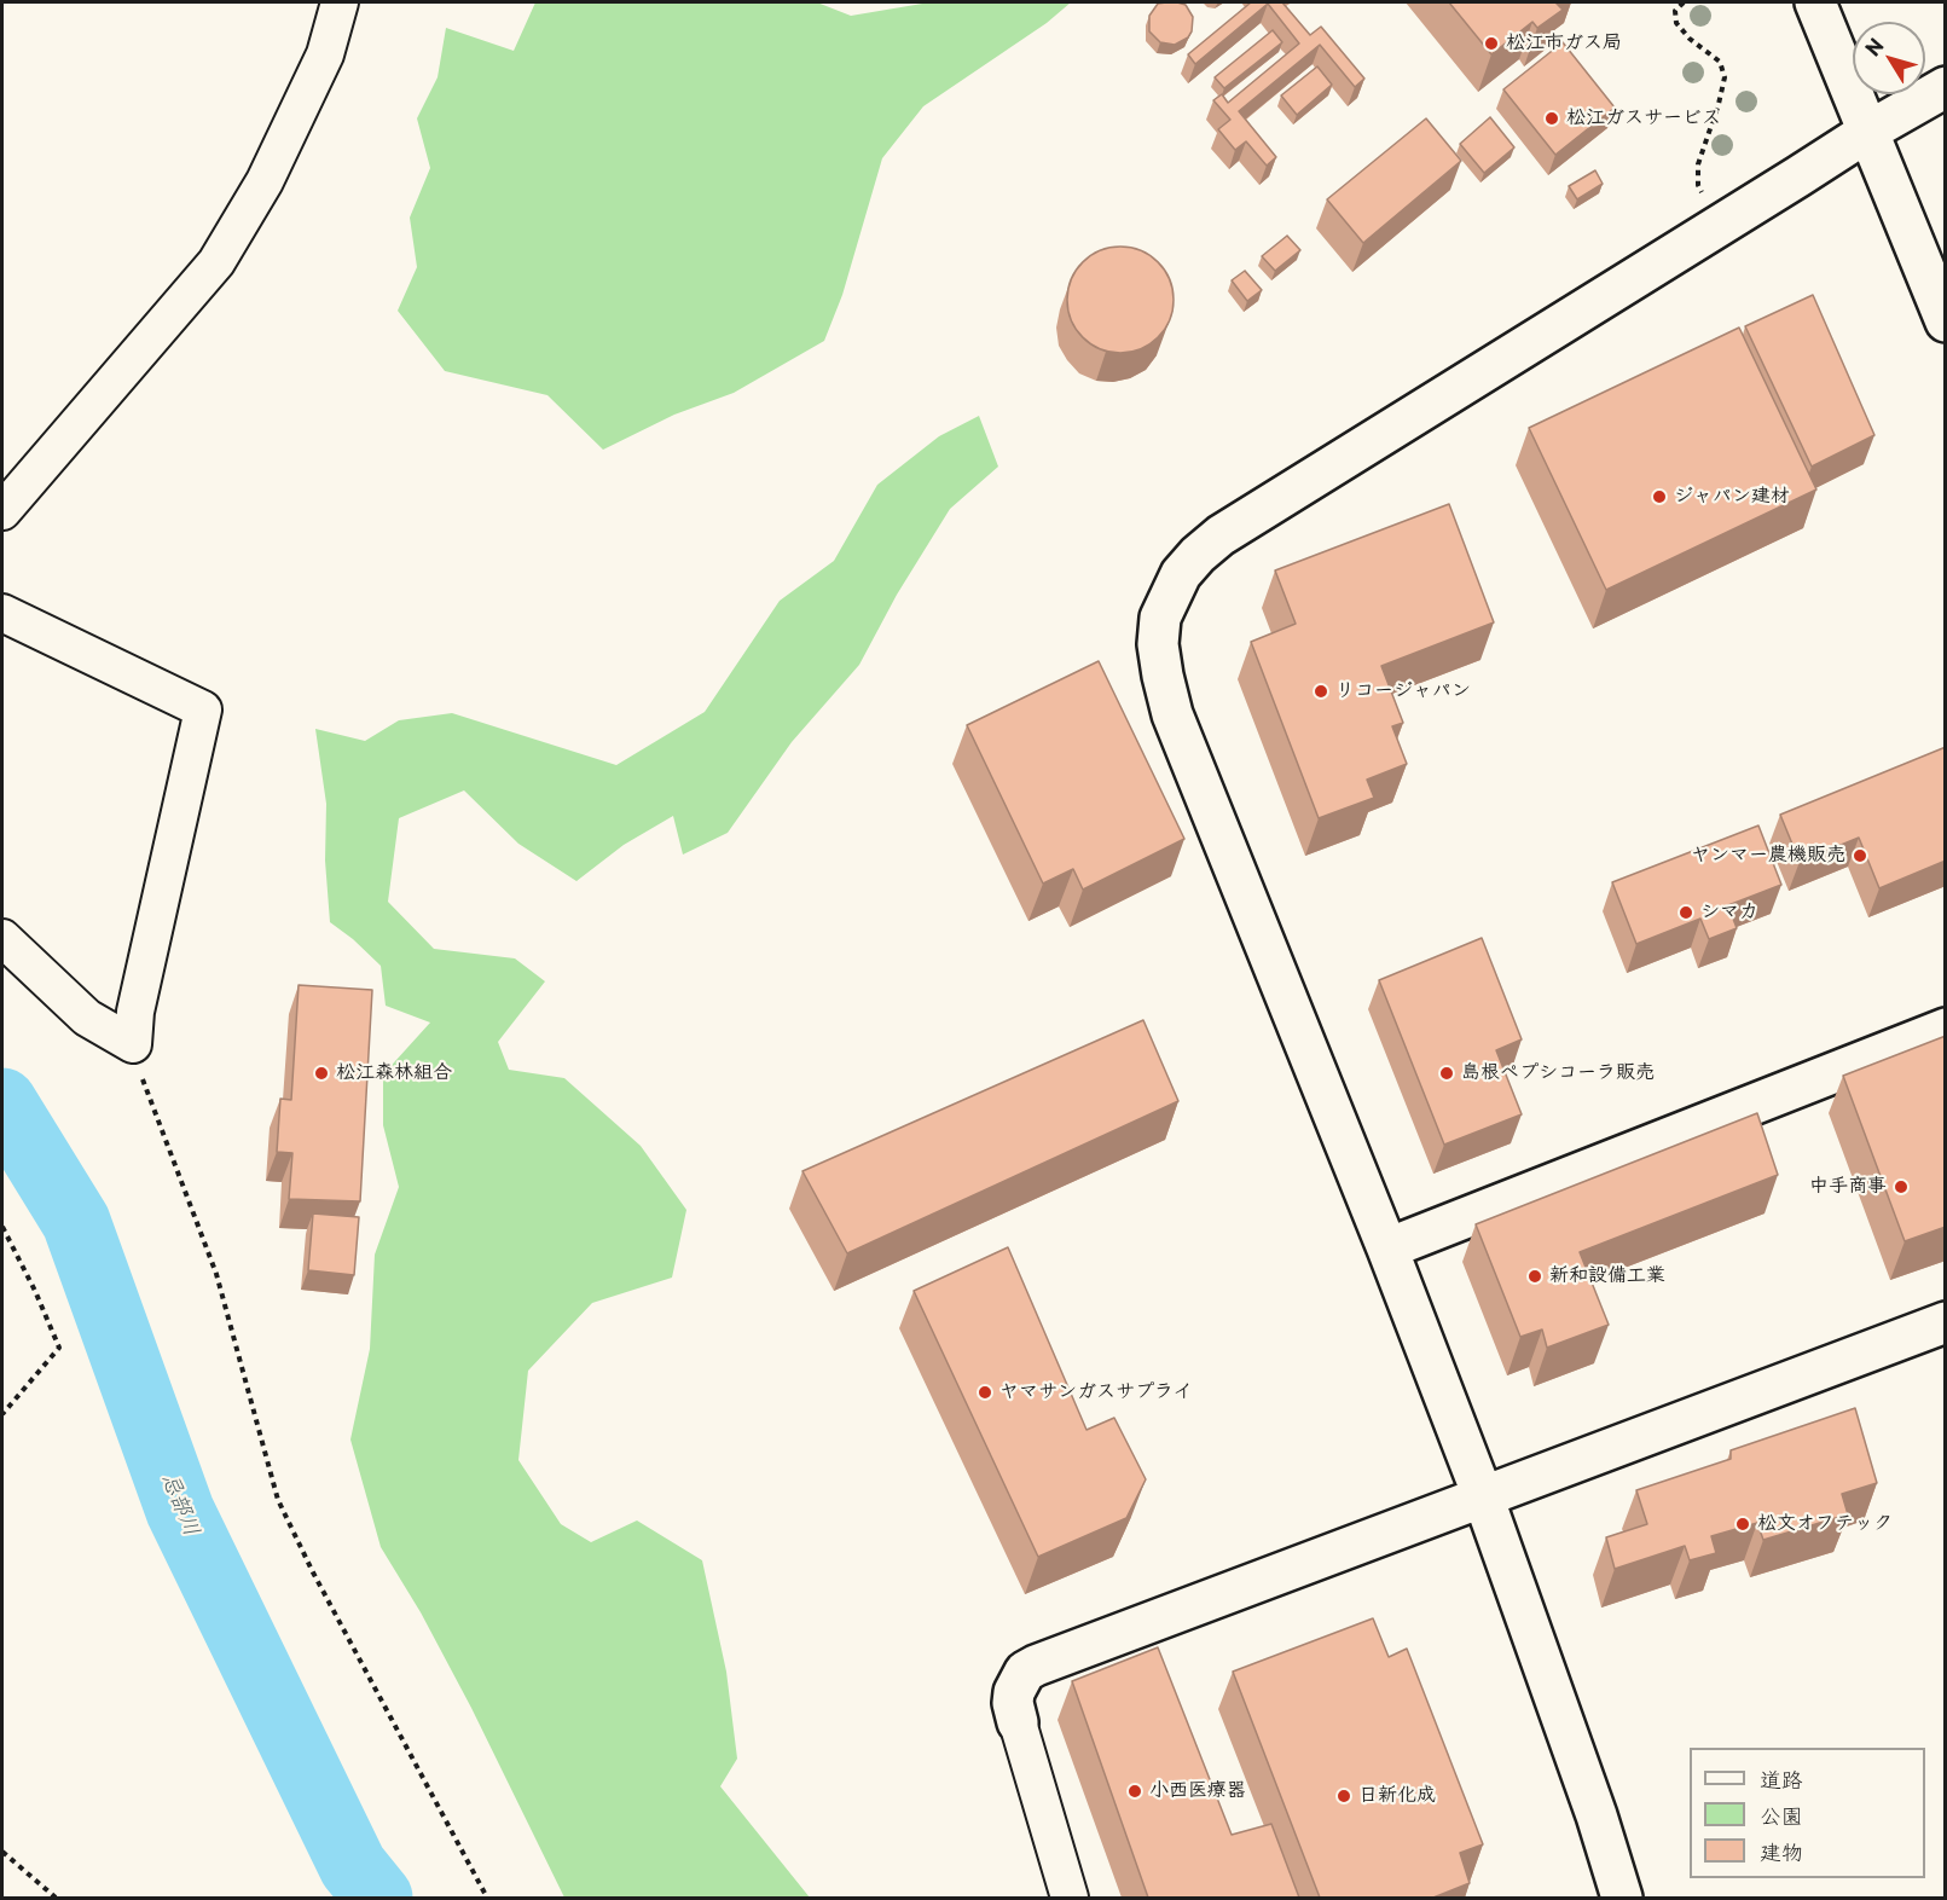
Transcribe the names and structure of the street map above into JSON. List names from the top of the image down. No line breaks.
{"water":["忌部川"],"places":["松江市ガス局","松江ガスサービス","ジャパン建材","リコージャパン","ヤンマー農機販売","シマカ","松江森林組合","島根ペプシコーラ販売","中手商事","新和設備工業","ヤマサンガスサプライ","松文オフテック","小西医療器","日新化成"],"legend":["道路","公園","建物"],"north":"top left"}
